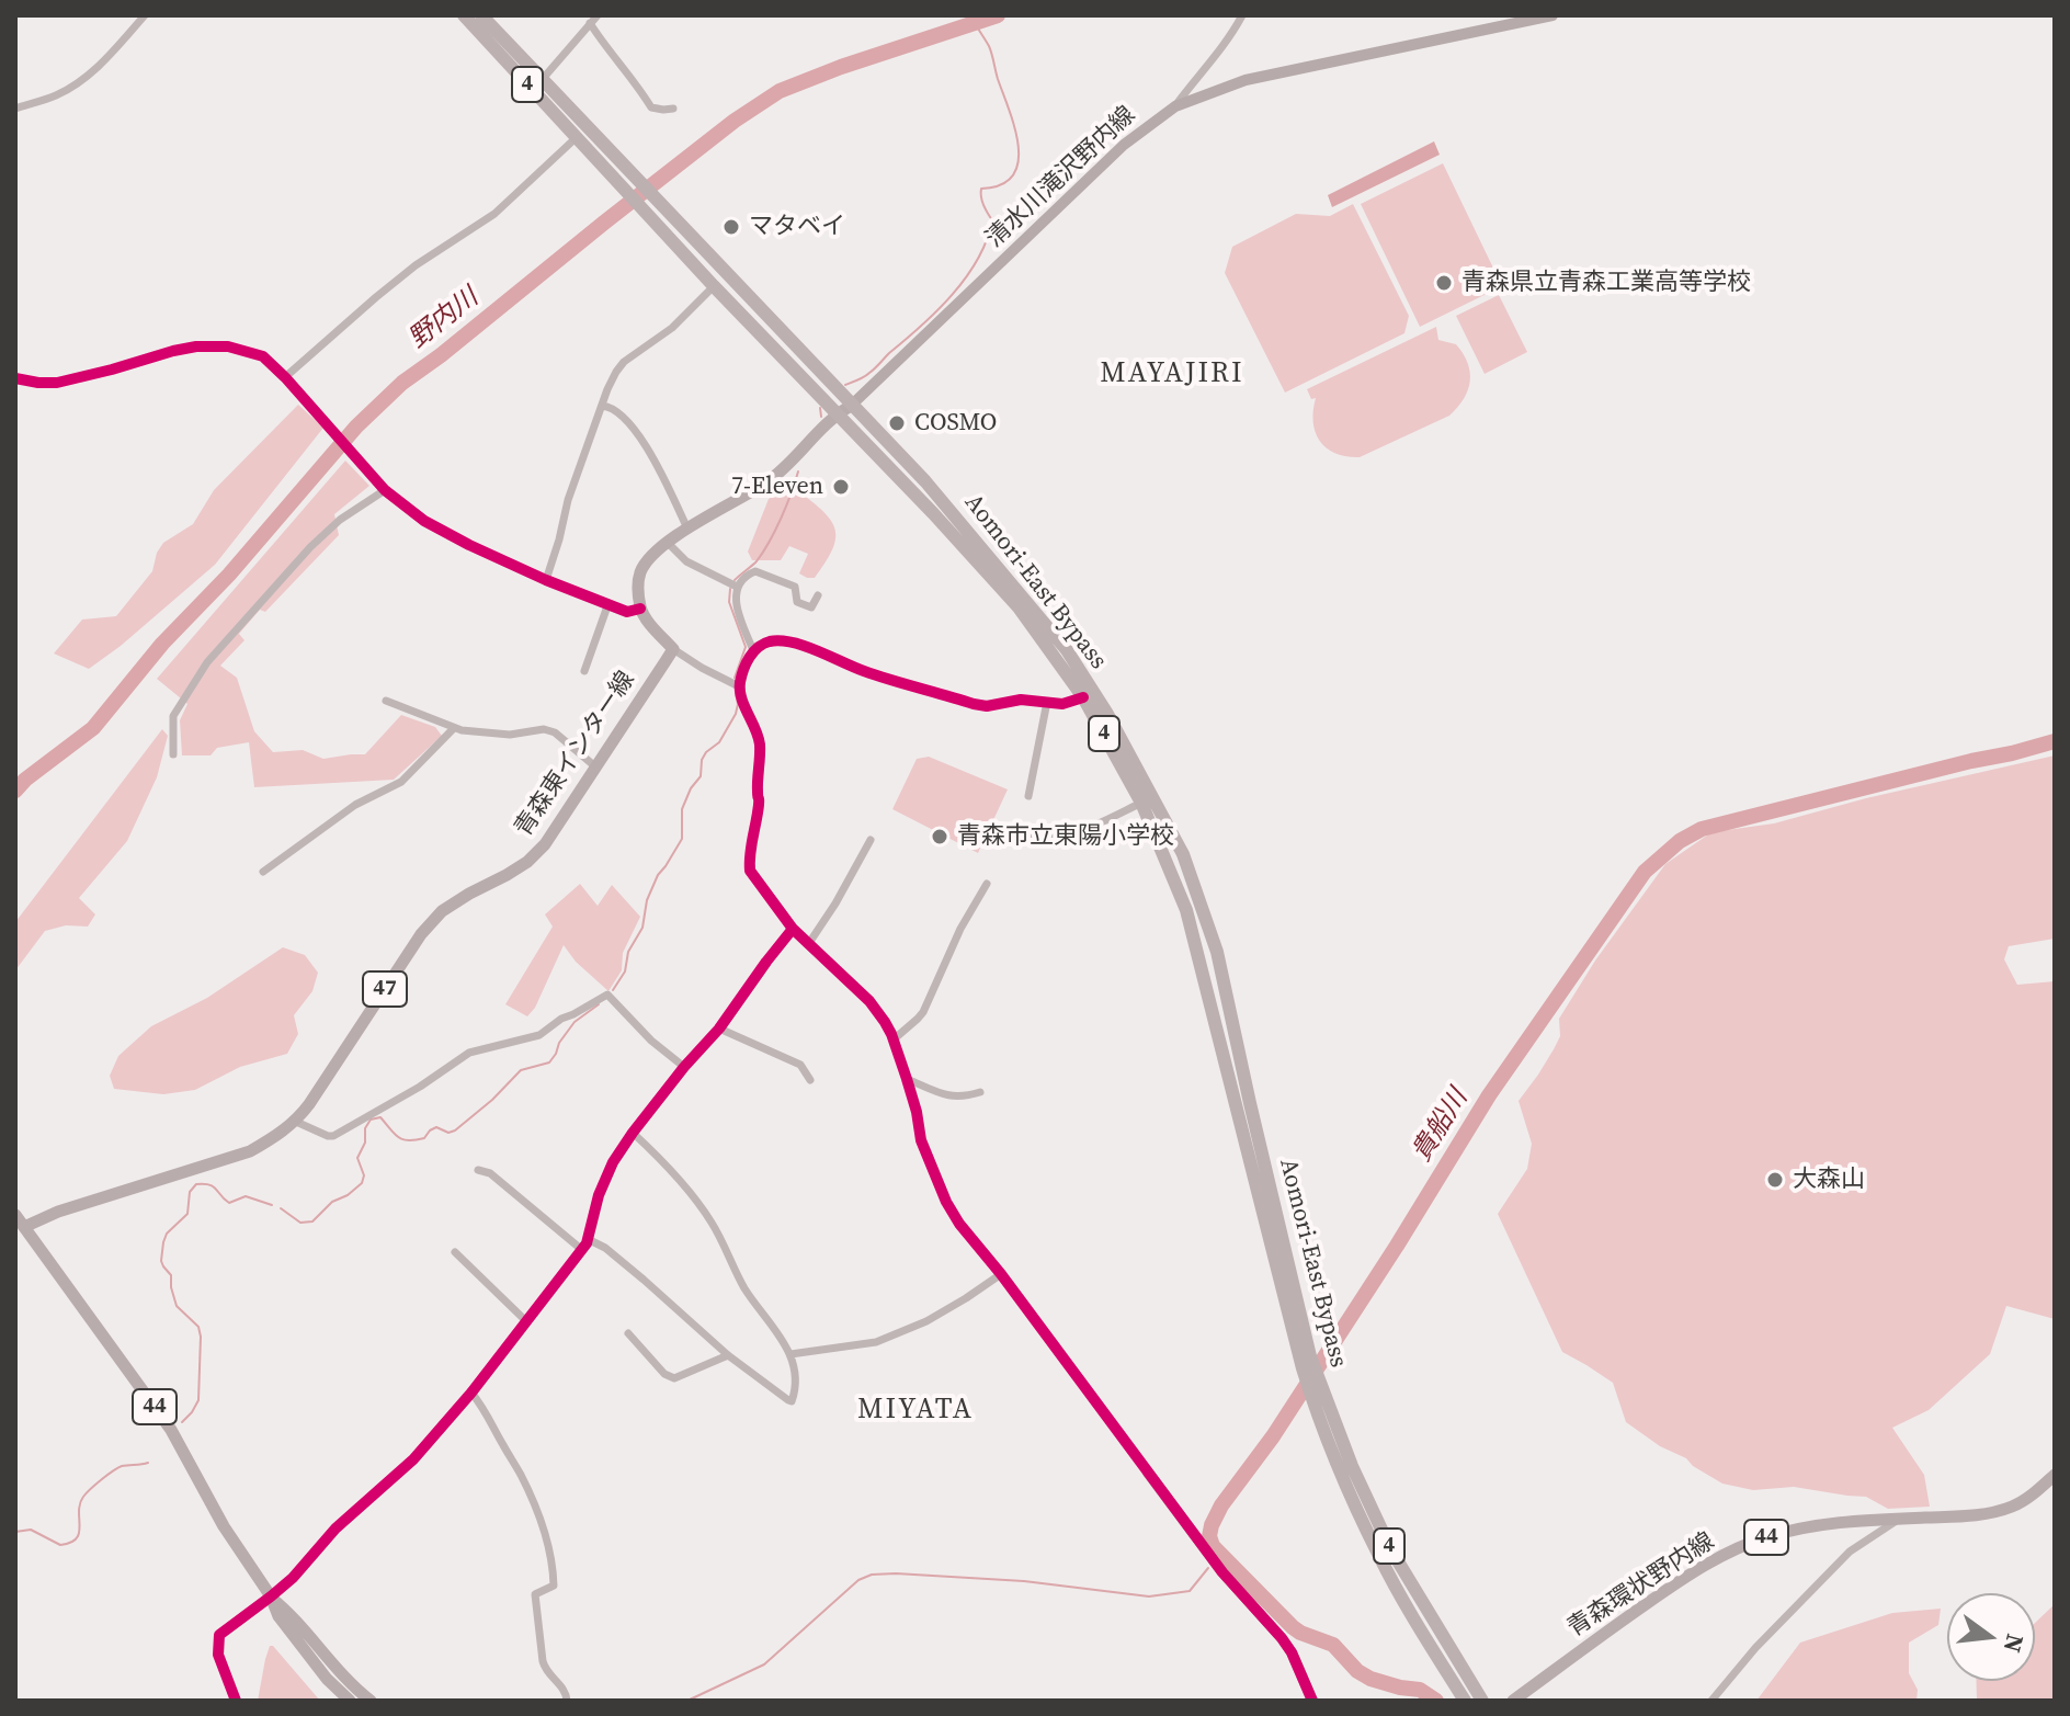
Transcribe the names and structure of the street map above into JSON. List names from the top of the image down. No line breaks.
{"streets":{"highway":["4","Aomori-East Bypass"],"main road":["清水川滝沢野内線","青森東インター線","47","44","青森環状野内線"]},"crossings":[["清水川滝沢野内線","Aomori-East Bypass"],["青森東インター線","44"]],"districts":["MAYAJIRI","MIYATA"],"water":["野内川","貴船川"],"places":["マタベイ","青森県立青森工業高等学校","COSMO","7-Eleven","青森市立東陽小学校","大森山"],"north":"right"}
